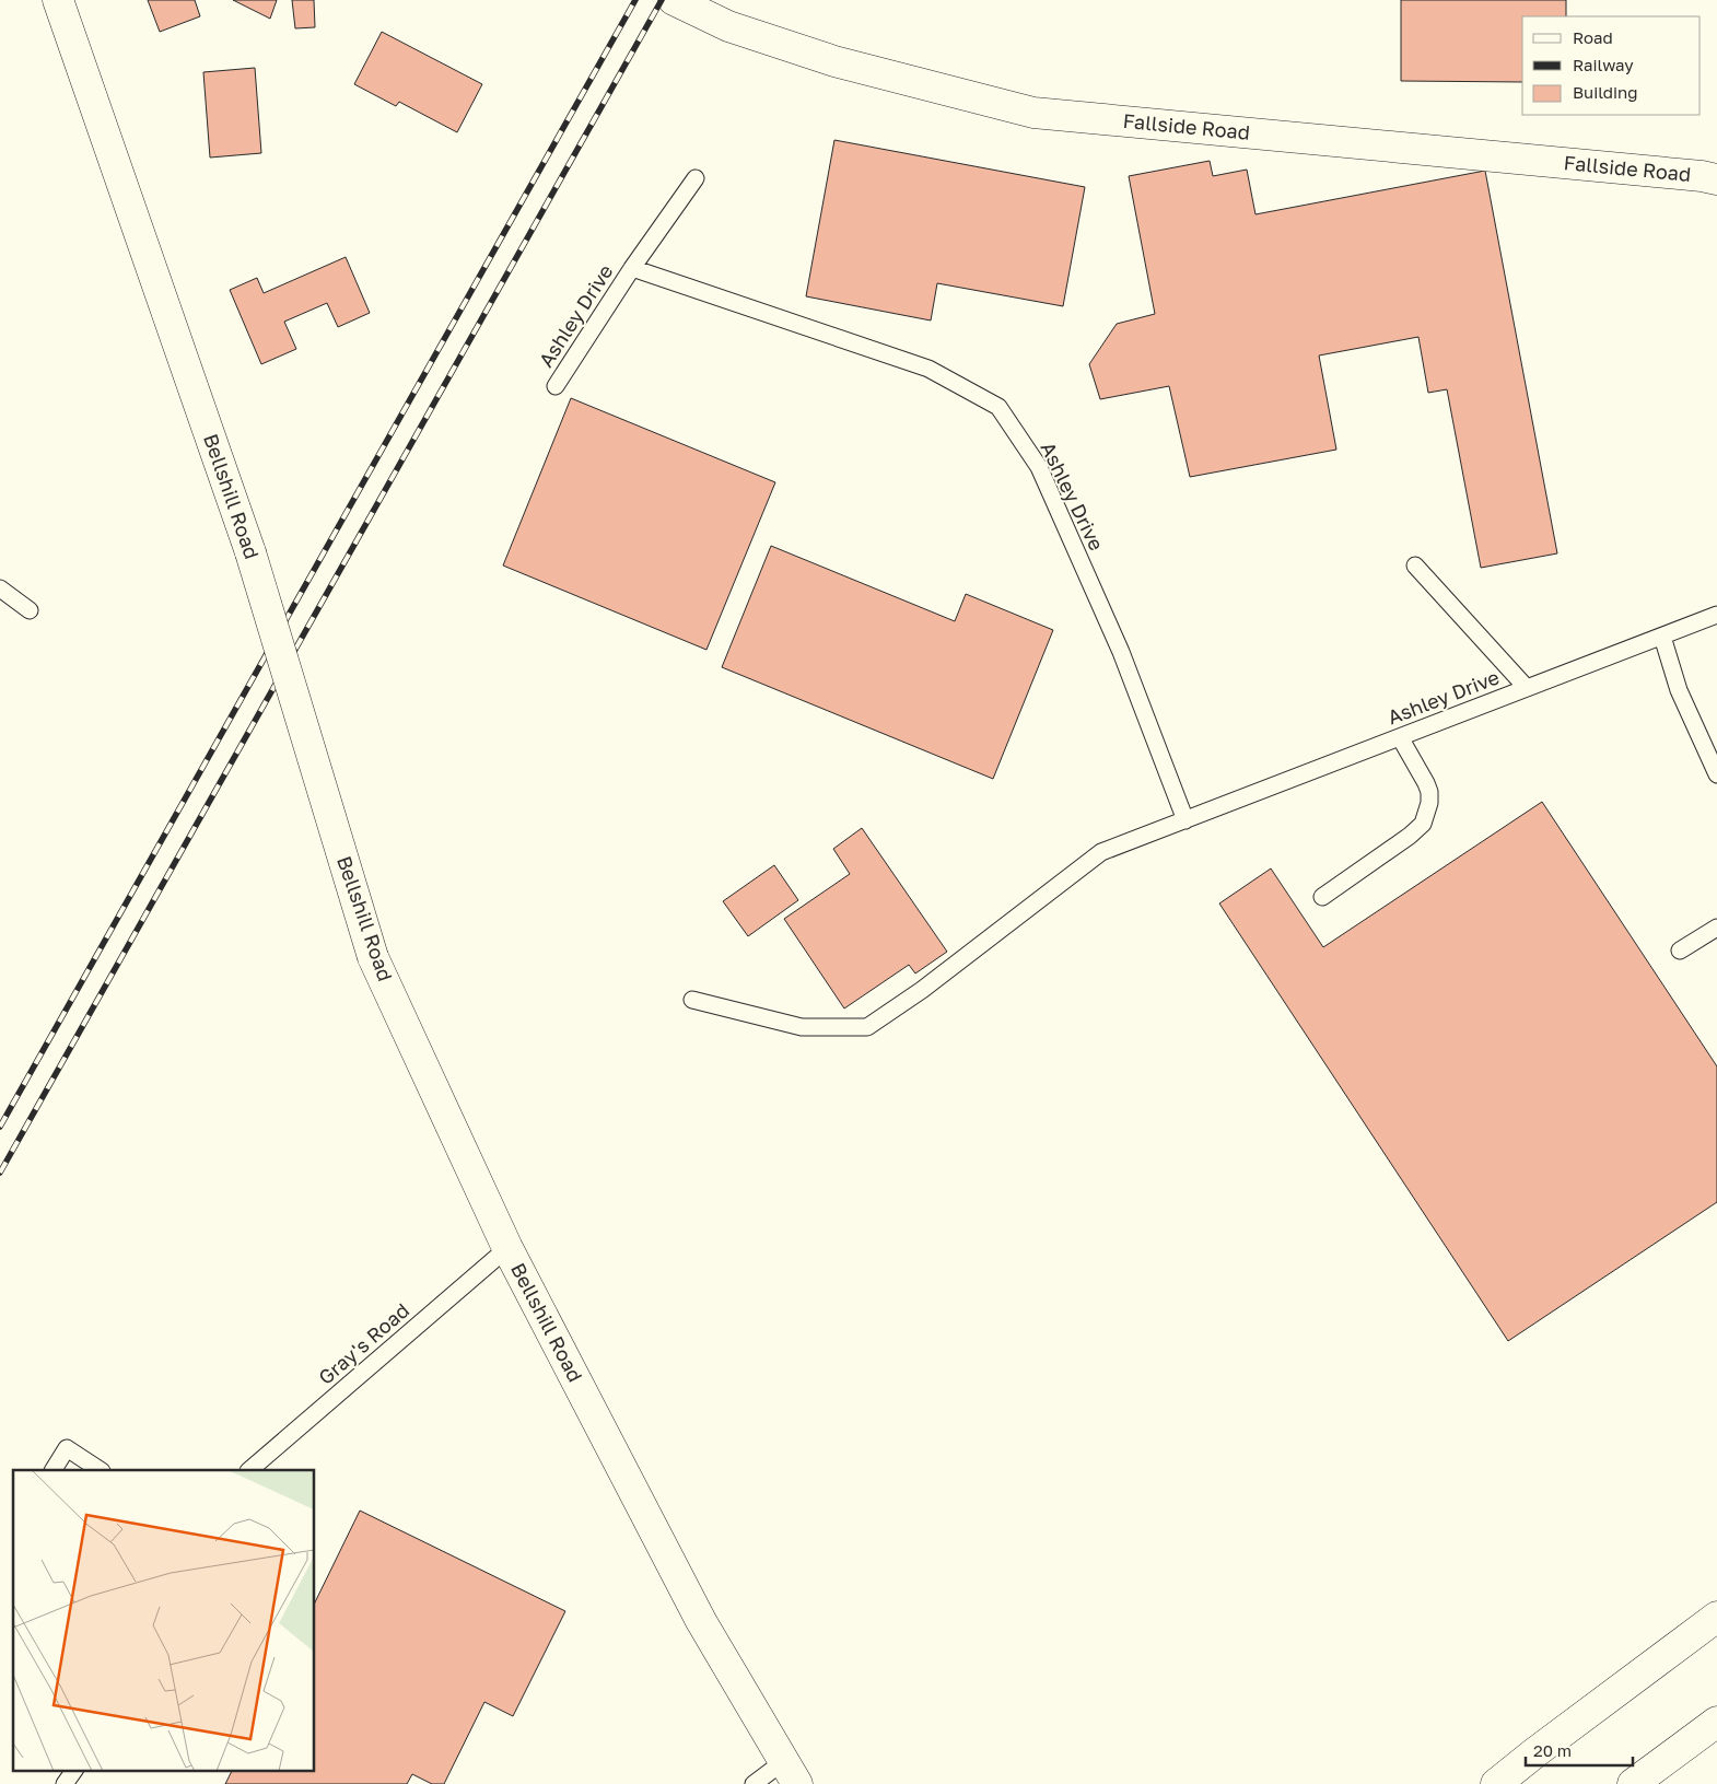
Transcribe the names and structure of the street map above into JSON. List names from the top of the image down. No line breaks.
{"streets":{"main road":["Fallside Road","Bellshill Road"],"lane":["Ashley Drive","Gray's Road"]},"crossings":[["Bellshill Road","Gray's Road"]],"legend":["Road","Railway","Building"],"scale_bar":"20 m"}
